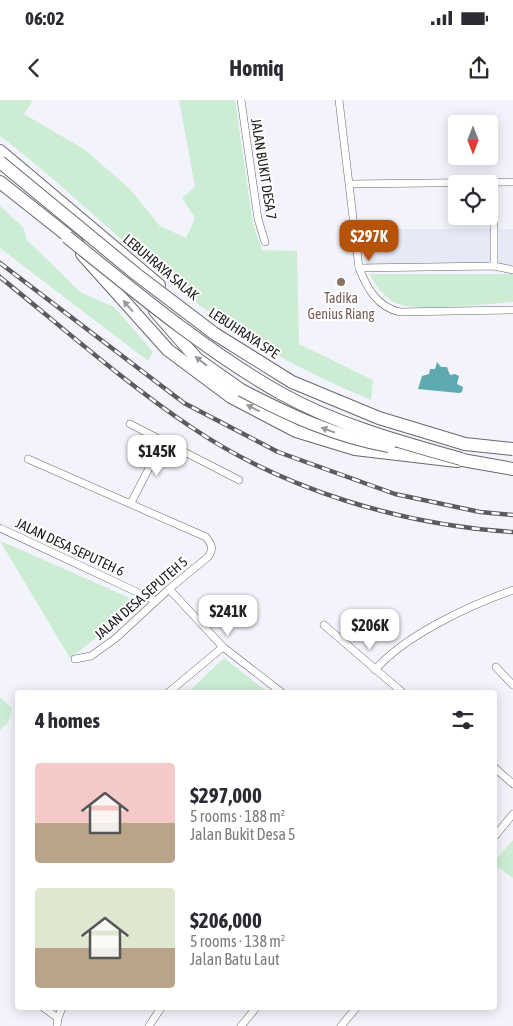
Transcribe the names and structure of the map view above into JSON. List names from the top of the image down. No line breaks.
{"streets":{"highway":["LEBUHRAYA SALAK","LEBUHRAYA SPE"],"street":["JALAN BUKIT DESA 7","JALAN DESA SEPUTEH 6","JALAN DESA SEPUTEH 5"]},"crossings":[["LEBUHRAYA SALAK","LEBUHRAYA SPE"],["JALAN DESA SEPUTEH 6","JALAN DESA SEPUTEH 5"]],"places":["Tadika Genius Riang"],"north":"bottom","page":{"status":"06:02","header":"Homiq","price":["$297K","$145K","$241K","$206K"],"heading":"4 homes","list":[{"name":"$297,000","note":"5 rooms · 188 m² · Jalan Bukit Desa 5"},{"name":"$206,000","note":"5 rooms · 138 m² · Jalan Batu Laut"}]}}
